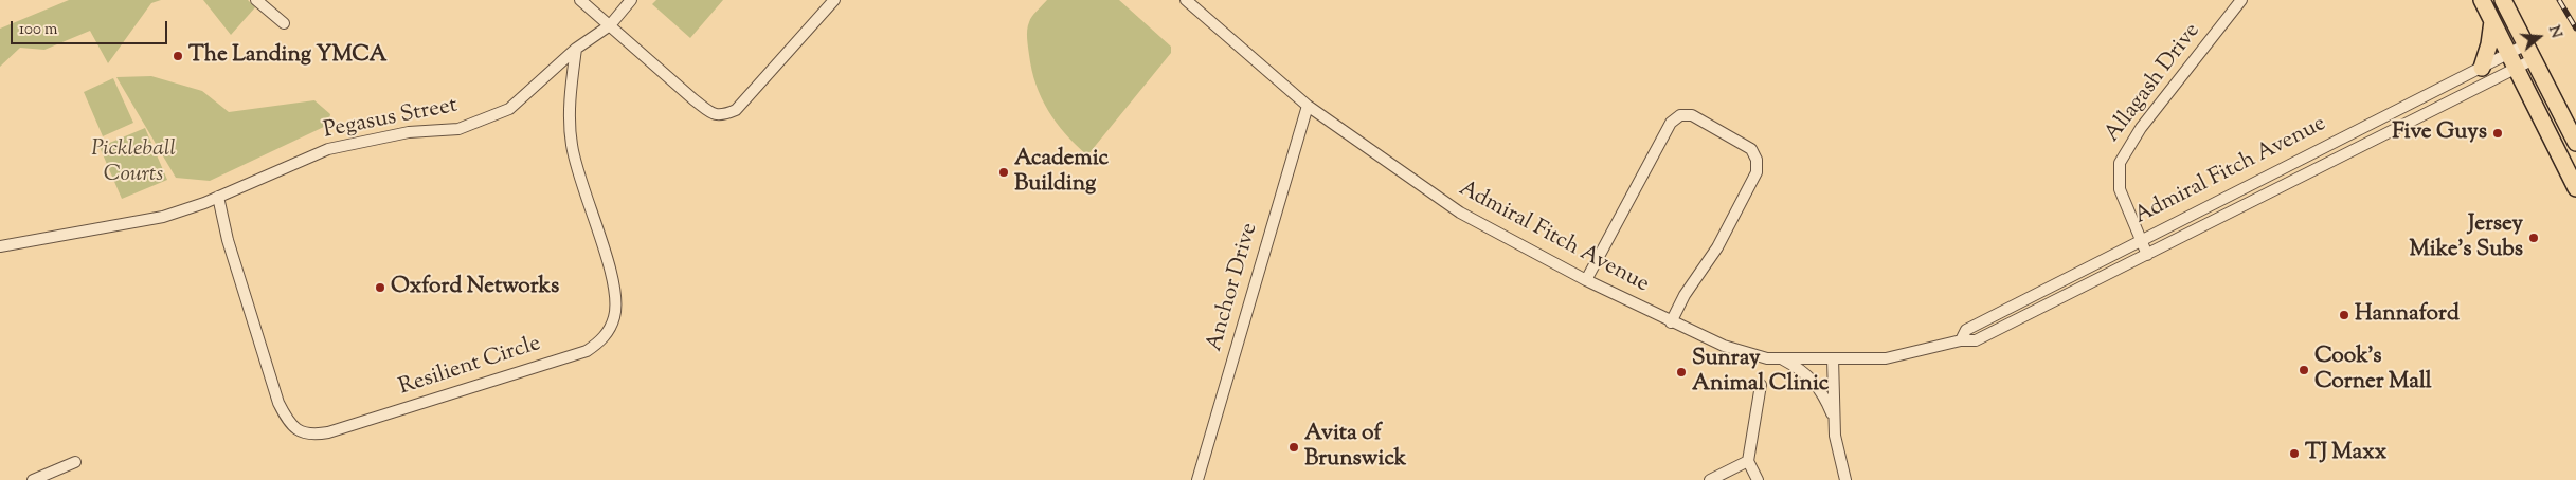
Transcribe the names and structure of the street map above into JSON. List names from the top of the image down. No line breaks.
{"streets":{"street":["Allagash Drive","Pegasus Street","Admiral Fitch Avenue","Anchor Drive","Resilient Circle"]},"crossings":[["Allagash Drive","Admiral Fitch Avenue"],["Pegasus Street","Resilient Circle"],["Admiral Fitch Avenue","Anchor Drive"]],"parks":["Pickleball Courts"],"places":["The Landing YMCA","Five Guys","Academic Building","Jersey Mike's Subs","Oxford Networks","Hannaford","Cook's Corner Mall","Sunray Animal Clinic","Avita of Brunswick","TJ Maxx"],"scale_bar":"100 m","north":"right"}
